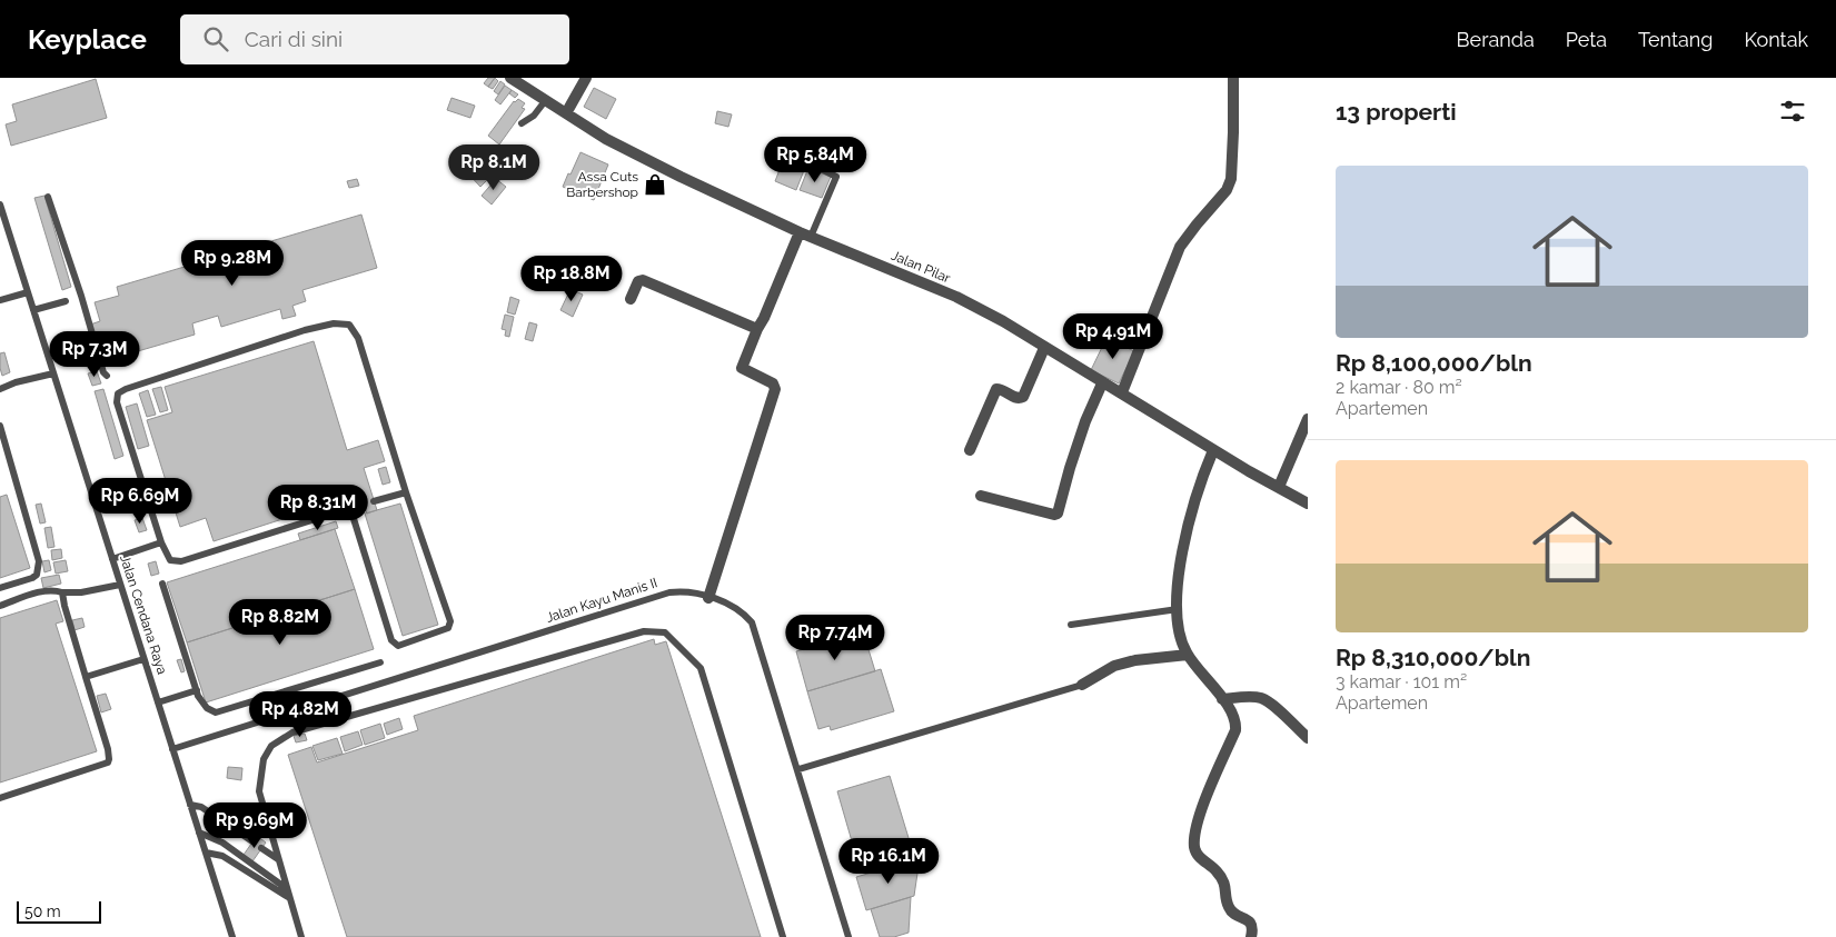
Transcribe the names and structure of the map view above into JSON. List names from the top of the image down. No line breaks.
{"streets":{"street":["Jalan Pilar"],"lane":["Jalan Kayu Manis II","Jalan Cendana Raya"]},"crossings":[["Jalan Kayu Manis II","Jalan Cendana Raya"]],"places":{"shop":["Assa Cuts Barbershop"]},"scale_bar":"50 m","page":{"header":"Keyplace","search":"Cari di sini","nav":["Beranda","Peta","Tentang","Kontak"],"heading":"13 properti","price":["Rp 5.84M","Rp 8.1M","Rp 9.28M","Rp 18.8M","Rp 4.91M","Rp 7.3M","Rp 6.69M","Rp 8.31M","Rp 8.82M","Rp 7.74M","Rp 4.82M","Rp 9.69M","Rp 16.1M"],"list":[{"name":"Rp 8,100,000/bln","note":"2 kamar · 80 m² · Apartemen"},{"name":"Rp 8,310,000/bln","note":"3 kamar · 101 m² · Apartemen"}],"scale":"50 m"}}
